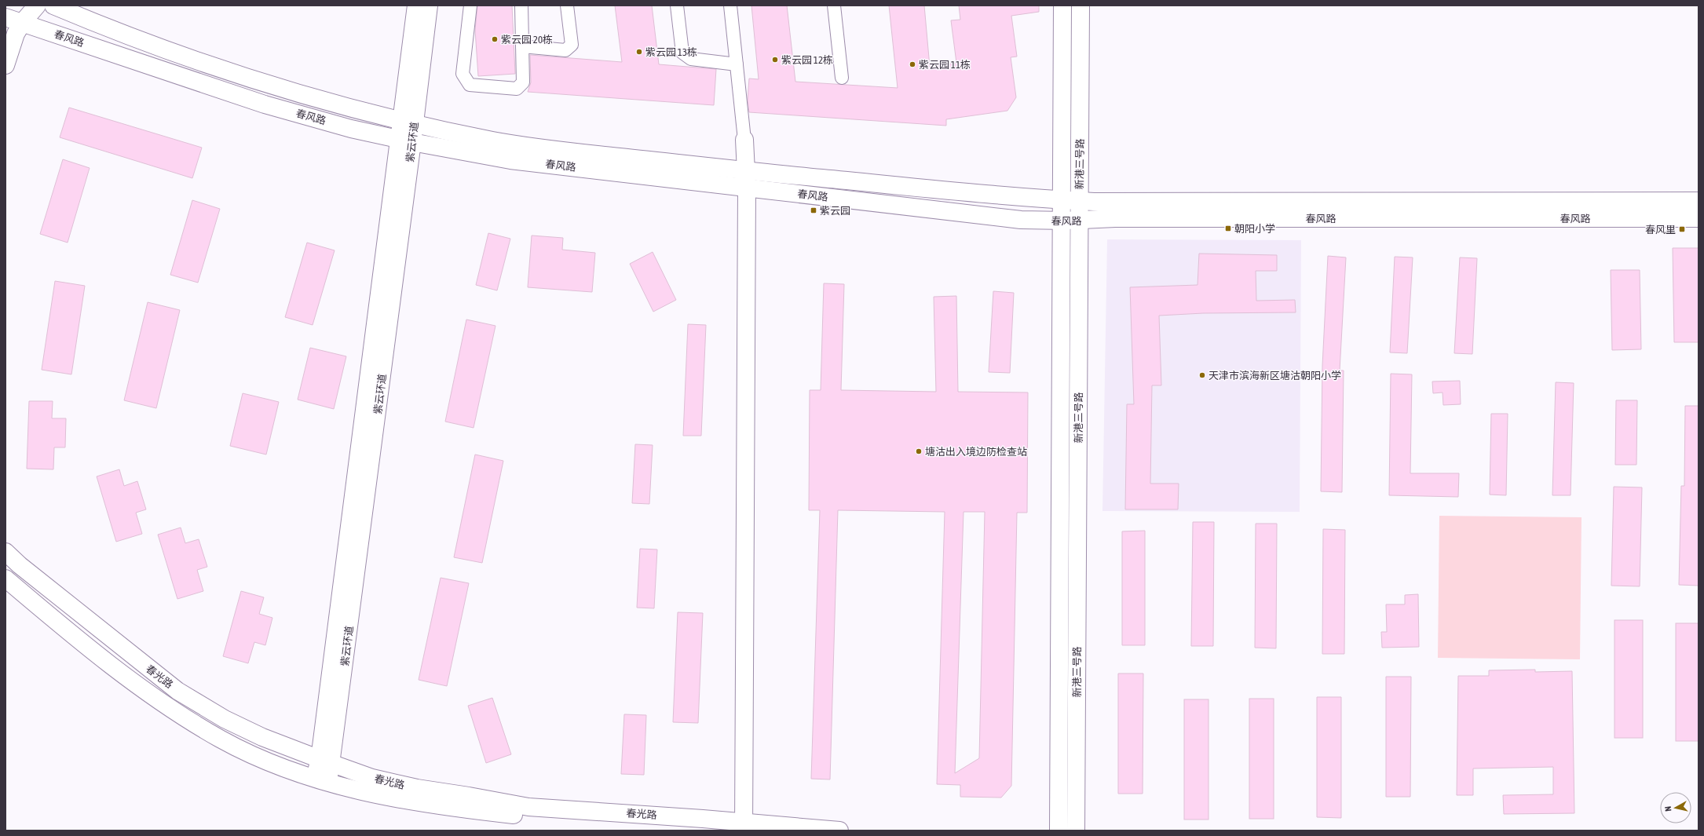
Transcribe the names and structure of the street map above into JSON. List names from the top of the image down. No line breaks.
{"streets":{"main road":["春风路","紫云环道","新港三号路","春光路"]},"crossings":[["春风路","紫云环道"],["春风路","新港三号路"],["紫云环道","春光路"]],"places":{"other":["紫云园 20栋","紫云园 13栋","紫云园 12栋","紫云园 11栋","天津市滨海新区塘沽朝阳小学","塘沽出入境边防检查站"],"transit":["紫云园","朝阳小学","春风里"]},"north":"left"}
